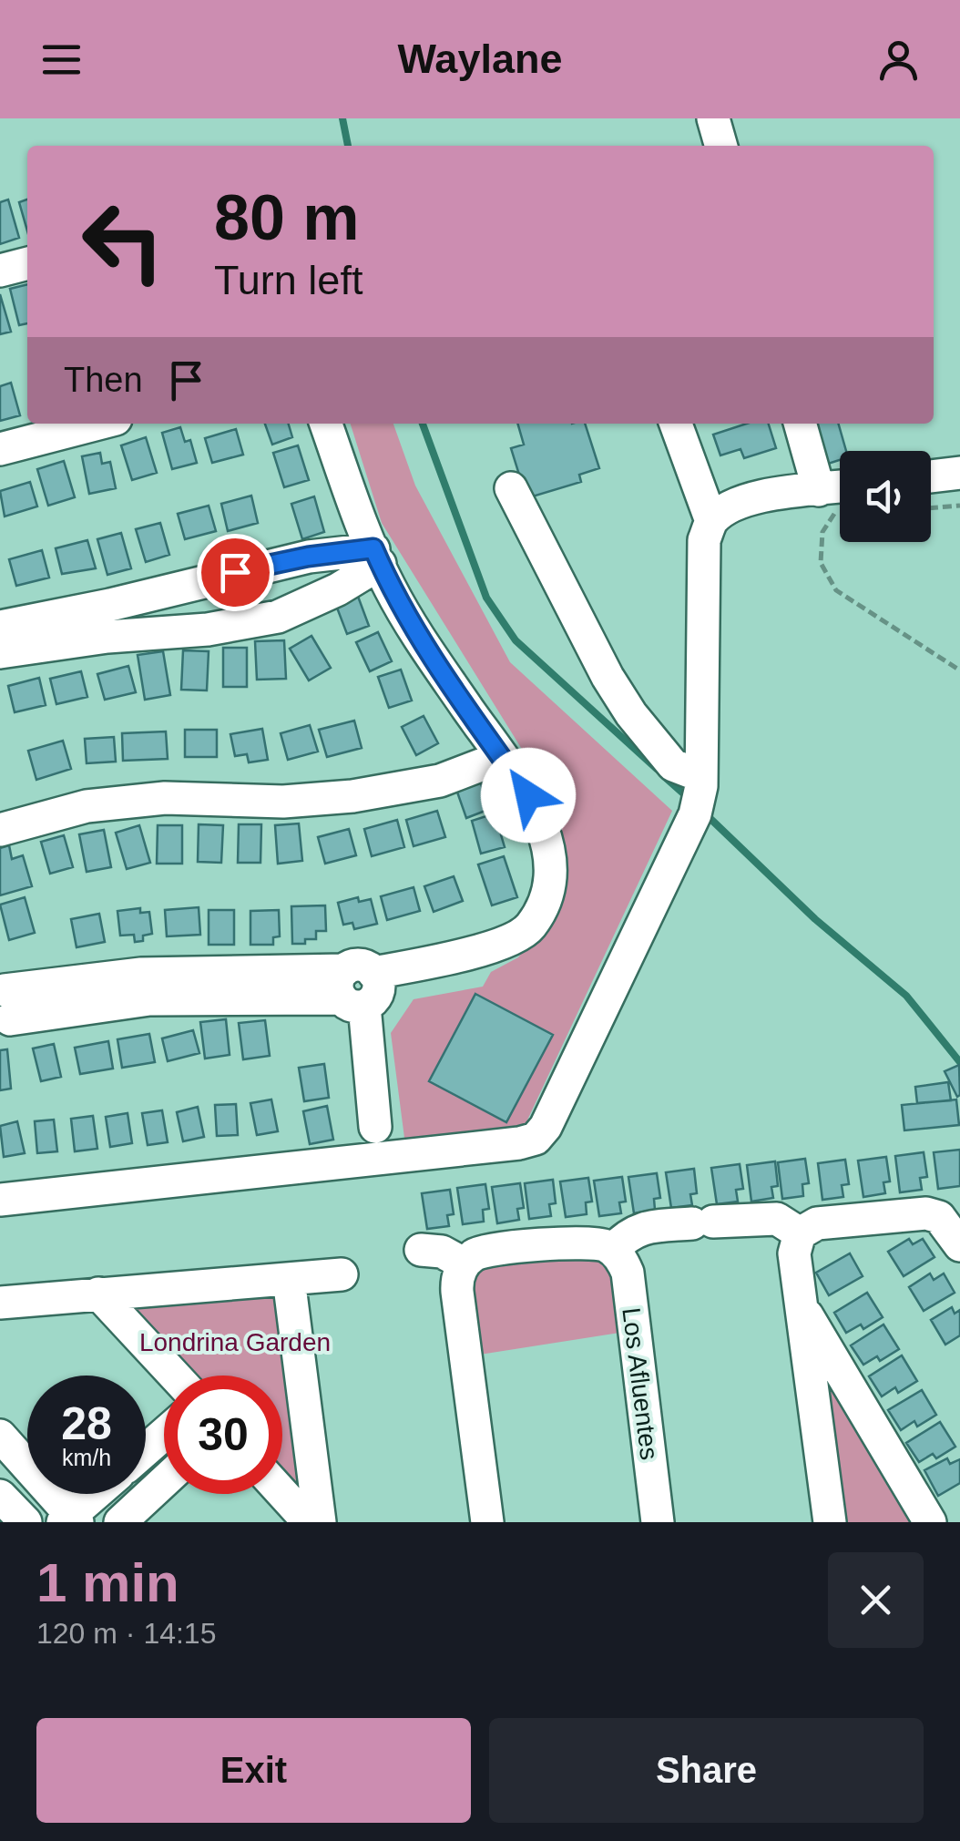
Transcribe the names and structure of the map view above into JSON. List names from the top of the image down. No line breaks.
{"streets":{"street":["Los Afluentes"]},"parks":["Londrina Garden"],"page":{"header":"Waylane","turn":["80 m","Turn left"],"then":"Then","speed":"28 km/h","limit":"30","heading":["1 min","120 m · 14:15"],"buttons":["Exit","Share"]}}
